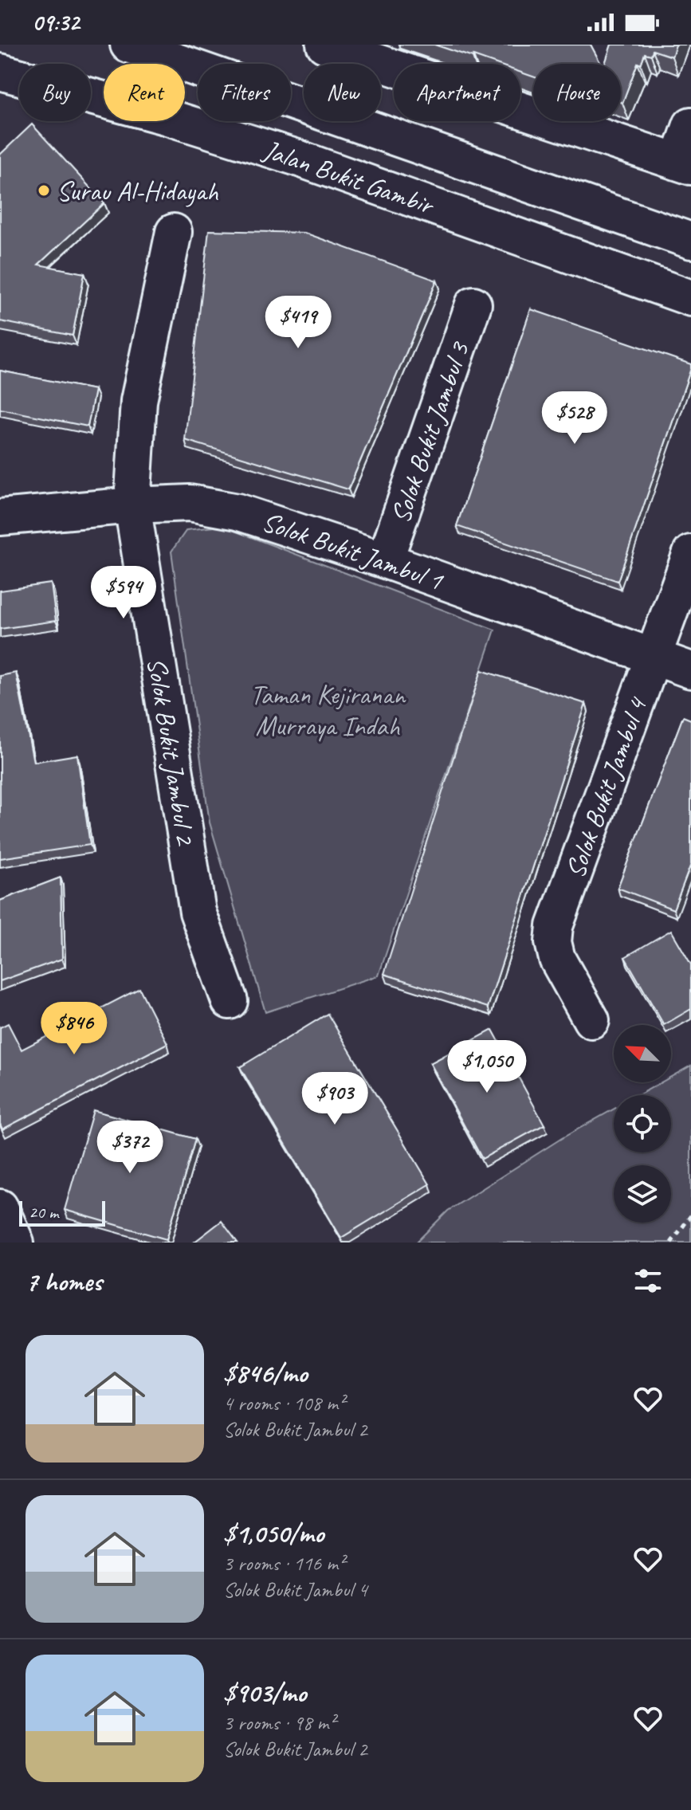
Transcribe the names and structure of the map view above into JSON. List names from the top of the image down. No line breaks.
{"streets":{"street":["Jalan Bukit Gambir","Solok Bukit Jambul 3","Solok Bukit Jambul 1","Solok Bukit Jambul 2","Solok Bukit Jambul 4"]},"crossings":[["Solok Bukit Jambul 3","Solok Bukit Jambul 1"],["Solok Bukit Jambul 1","Solok Bukit Jambul 2"],["Solok Bukit Jambul 1","Solok Bukit Jambul 4"]],"parks":["Taman Kejiranan Murraya Indah"],"places":["Surau Al-Hidayah"],"scale_bar":"20 m","north":"top left","page":{"status":"09:32","chip":["Buy","Rent","Filters","New","Apartment","House"],"price":["$419","$528","$594","$846","$1,050","$903","$372"],"scale":"20 m","heading":"7 homes","list":[{"name":"$846/mo","note":"4 rooms · 108 m² · Solok Bukit Jambul 2"},{"name":"$1,050/mo","note":"3 rooms · 116 m² · Solok Bukit Jambul 4"},{"name":"$903/mo","note":"3 rooms · 98 m² · Solok Bukit Jambul 2"}]}}
